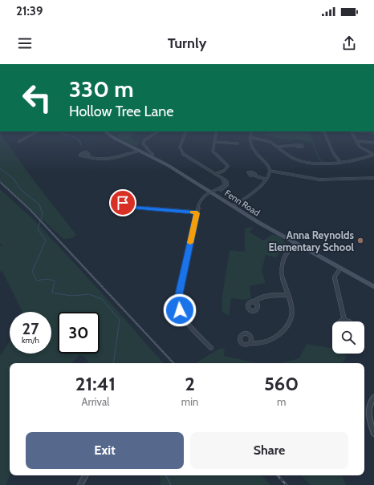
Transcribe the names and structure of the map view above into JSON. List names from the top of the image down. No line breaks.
{"streets":{"street":["Fenn Road"]},"places":["Anna Reynolds Elementary School"],"page":{"status":"21:39","header":"Turnly","turn":["330 m","Hollow Tree Lane"],"speed":"27 km/h","limit":"30","eta":["21:41","Arrival","2","min","560","m"],"buttons":["Exit","Share"]}}
